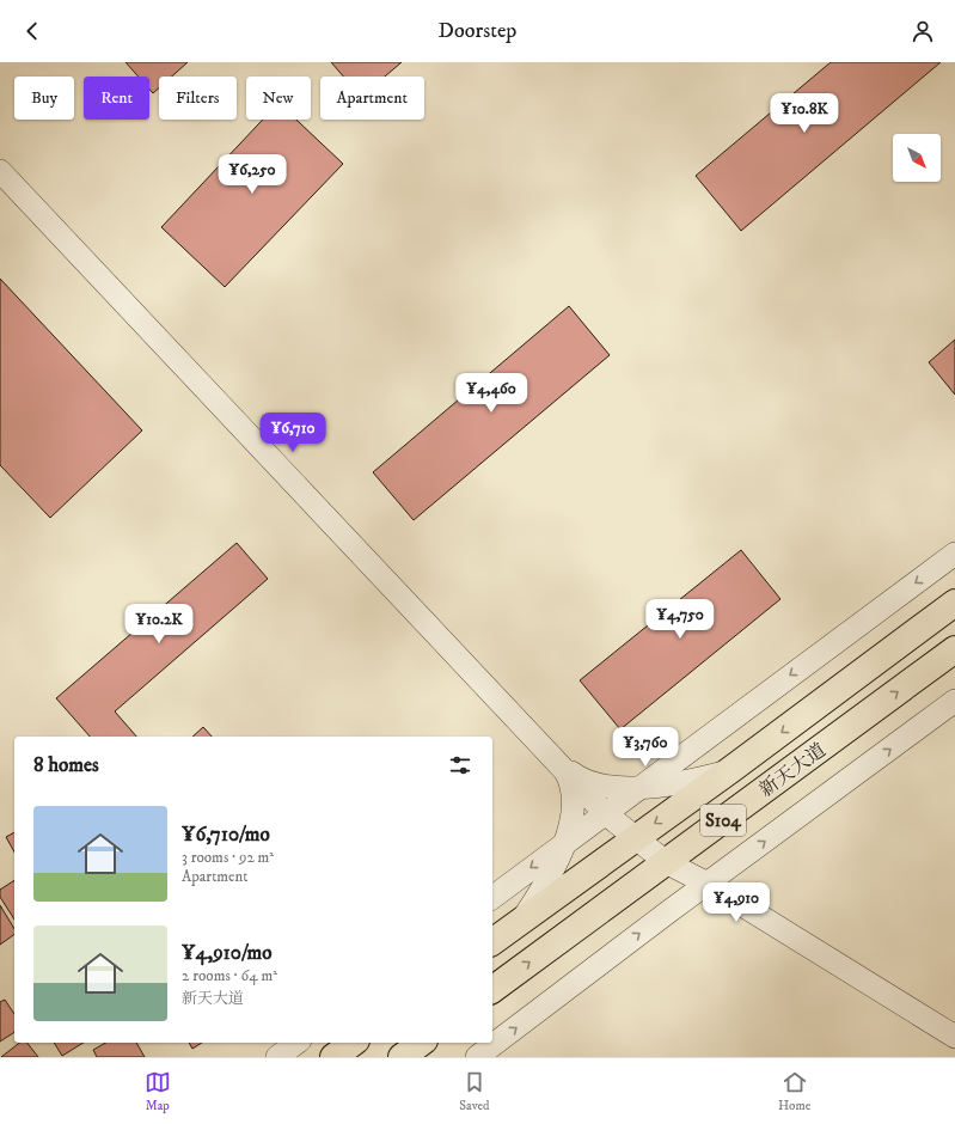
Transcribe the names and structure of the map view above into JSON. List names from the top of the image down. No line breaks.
{"streets":{"main road":["新天大道","S104"]},"north":"bottom right","page":{"header":"Doorstep","chip":["Buy","Rent","Filters","New","Apartment"],"price":["¥10.8K","¥6,250","¥4,460","¥6,710","¥4,750","¥10.2K","¥3,760","¥4,910"],"heading":"8 homes","list":[{"name":"¥6,710/mo","note":"3 rooms · 92 m² · Apartment"},{"name":"¥4,910/mo","note":"2 rooms · 64 m² · 新天大道"}],"tabs":["Map","Saved","Home"]}}
